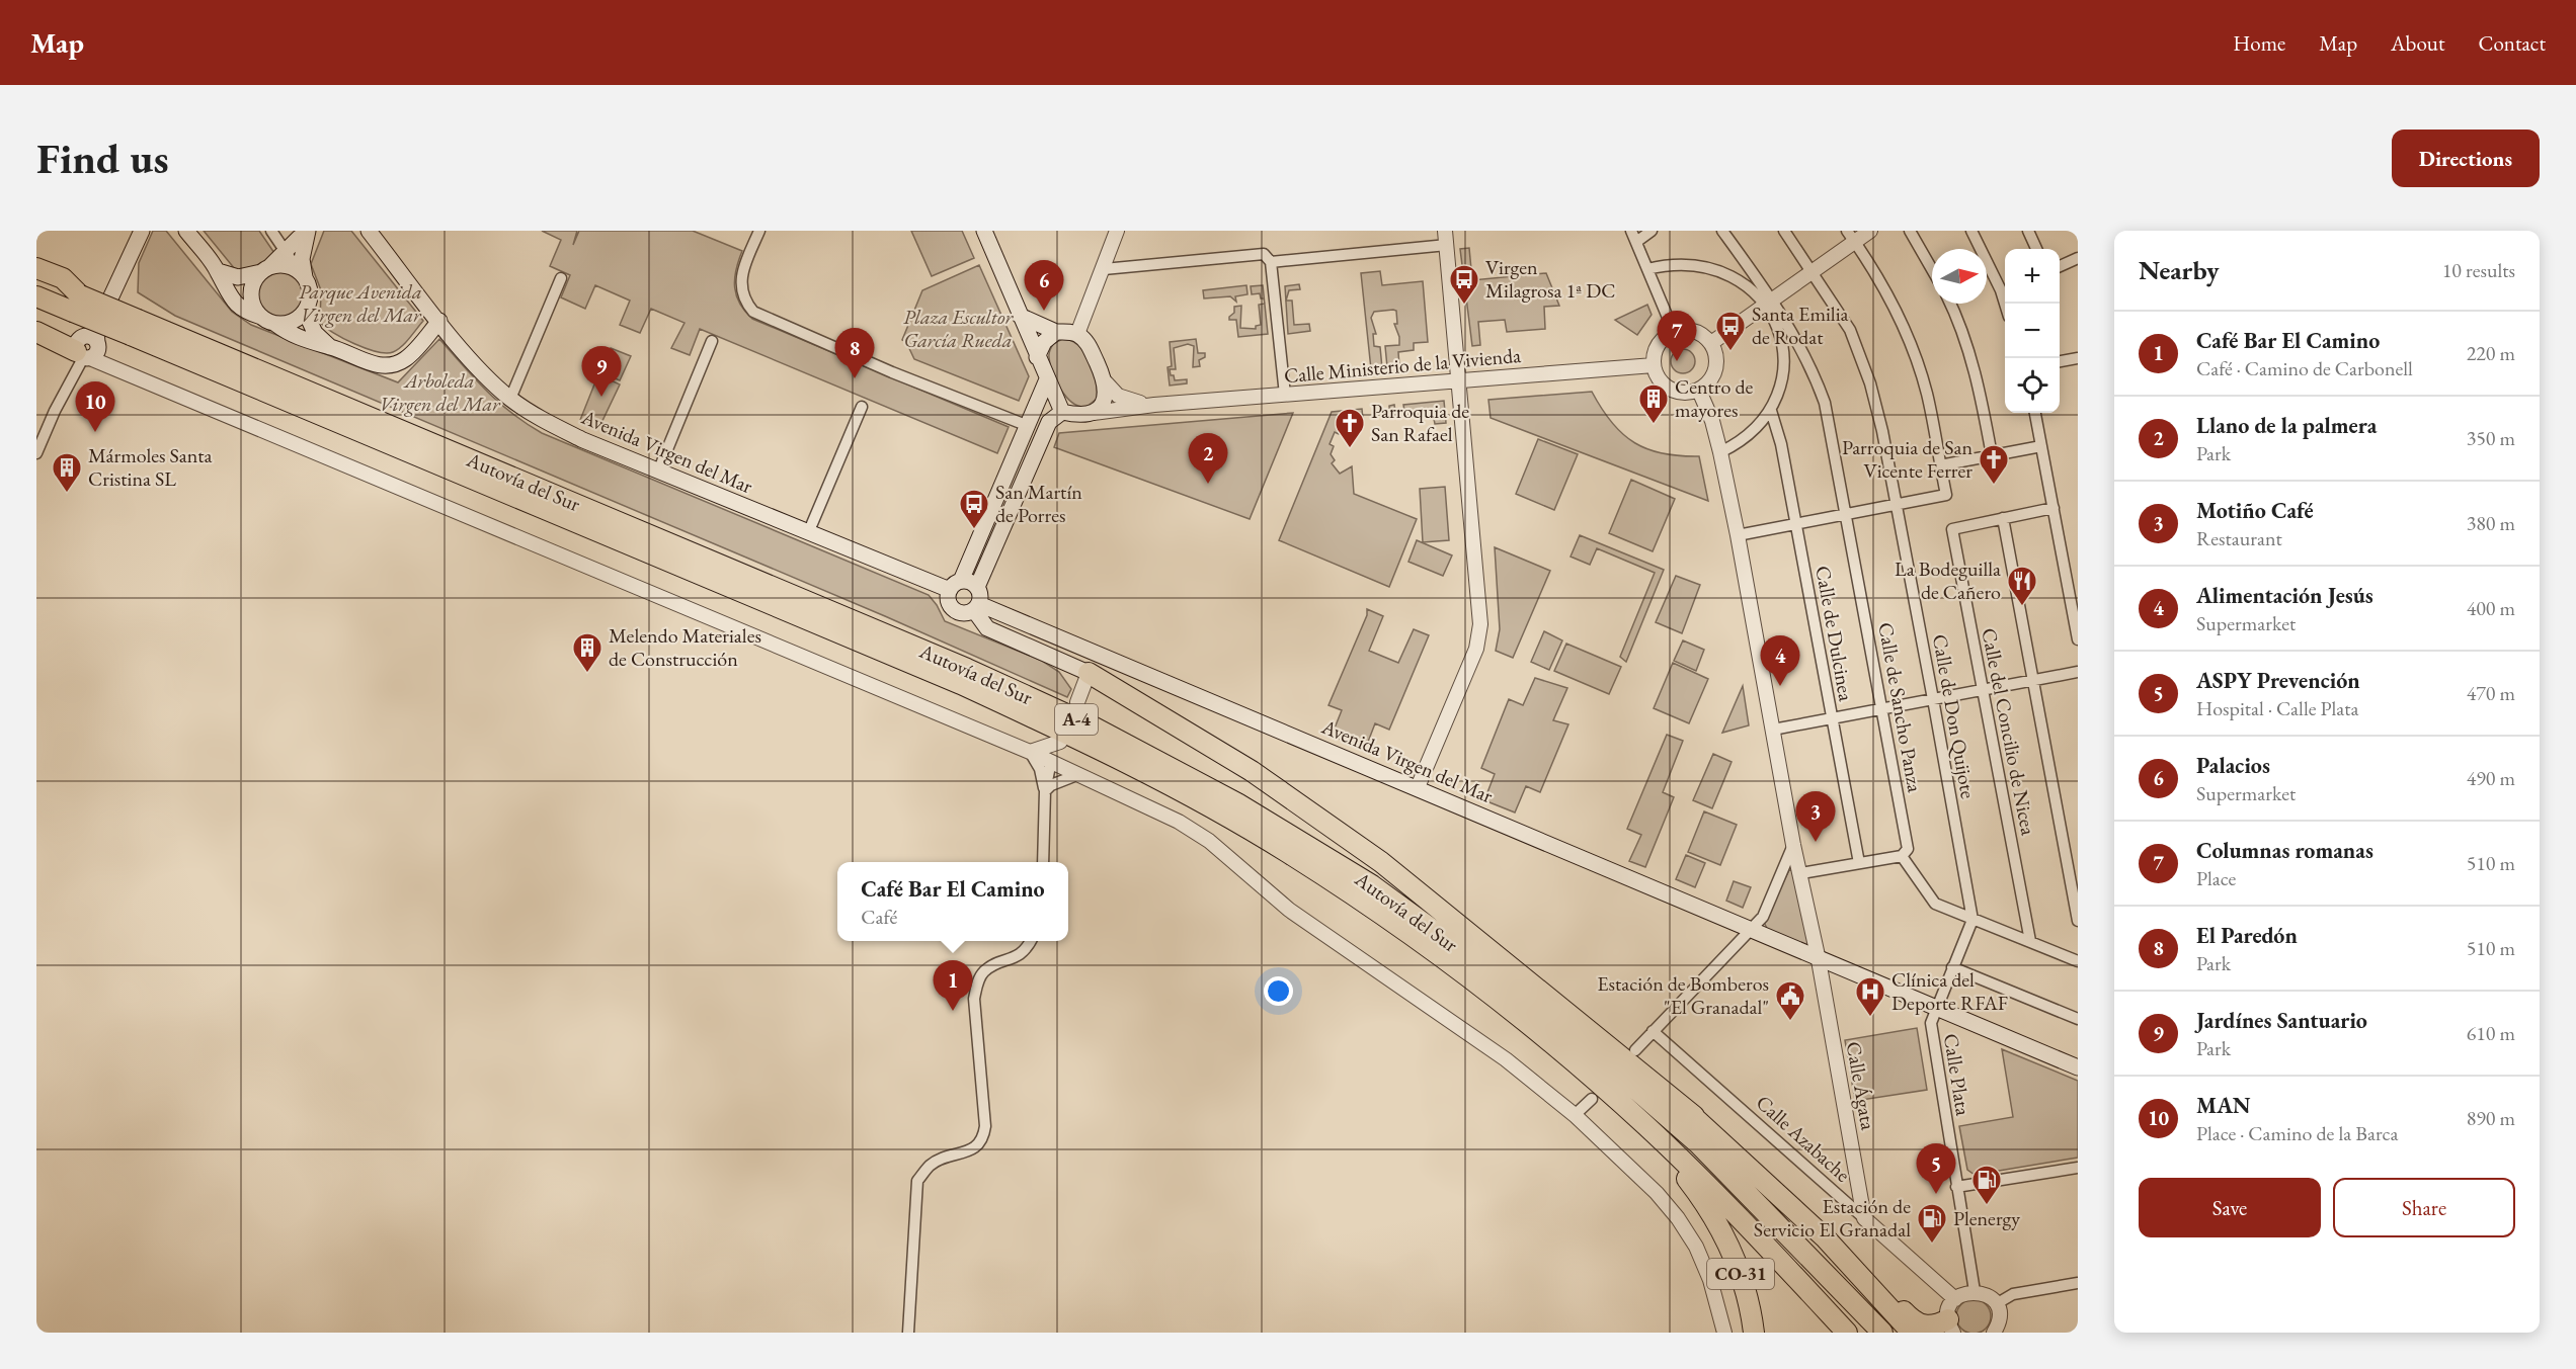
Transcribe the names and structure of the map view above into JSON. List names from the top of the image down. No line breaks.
{"streets":{"highway":["Autovía del Sur","A-4","CO-31"],"main road":["Avenida Virgen del Mar"],"street":["Calle Ministerio de la Vivienda","Calle de Dulcinea","Calle de Sancho Panza","Calle de Don Quijote","Calle del Concilio de Nicea","Calle Plata","Calle Ágata","Calle Azabache"]},"crossings":[["Calle Ministerio de la Vivienda","Calle Ágata"],["Avenida Virgen del Mar","Calle Plata"],["Avenida Virgen del Mar","Calle Ágata"],["Autovía del Sur","CO-31"],["Calle Ágata","Calle Azabache"]],"parks":["Parque Avenida Virgen del Mar","Plaza Escultor García Rueda","Arboleda Virgen del Mar"],"places":{"bus stop":["Virgen Milagrosa 1ª DC","Santa Emilia de Rodat","San Martín de Porres"],"building":["Centro de mayores","Mármoles Santa Cristina SL","Melendo Materiales de Construcción"],"church":["Parroquia de San Rafael","Parroquia de San Vicente Ferrer"],"restaurant":["La Bodeguilla de Cañero"],"hospital":["Clínica del Deporte RFAF"],"public building":["Estación de Bomberos \"El Granadal\""],"fuel station":["Plenergy","Estación de Servicio El Granadal"]},"north":"right","page":{"header":"Map","nav":["Home","Map","About","Contact"],"buttons":["Directions",["Save","Share"]],"title":"Find us","heading":["Nearby","10 results"],"map_buttons":["+","−"],"pins":["6","7","8","9","10","2","4","3","1","5"],"list":[{"mark":"1","name":"Café Bar El Camino","note":"Café · Camino de Carbonell","value":"220 m"},{"mark":"2","name":"Llano de la palmera","note":"Park","value":"350 m"},{"mark":"3","name":"Motiño Café","note":"Restaurant","value":"380 m"},{"mark":"4","name":"Alimentación Jesús","note":"Supermarket","value":"400 m"},{"mark":"5","name":"ASPY Prevención","note":"Hospital · Calle Plata","value":"470 m"},{"mark":"6","name":"Palacios","note":"Supermarket","value":"490 m"},{"mark":"7","name":"Columnas romanas","note":"Place","value":"510 m"},{"mark":"8","name":"El Paredón","note":"Park","value":"510 m"},{"mark":"9","name":"Jardínes Santuario","note":"Park","value":"610 m"},{"mark":"10","name":"MAN","note":"Place · Camino de la Barca","value":"890 m"}],"popup":["Café Bar El Camino","Café"]}}
